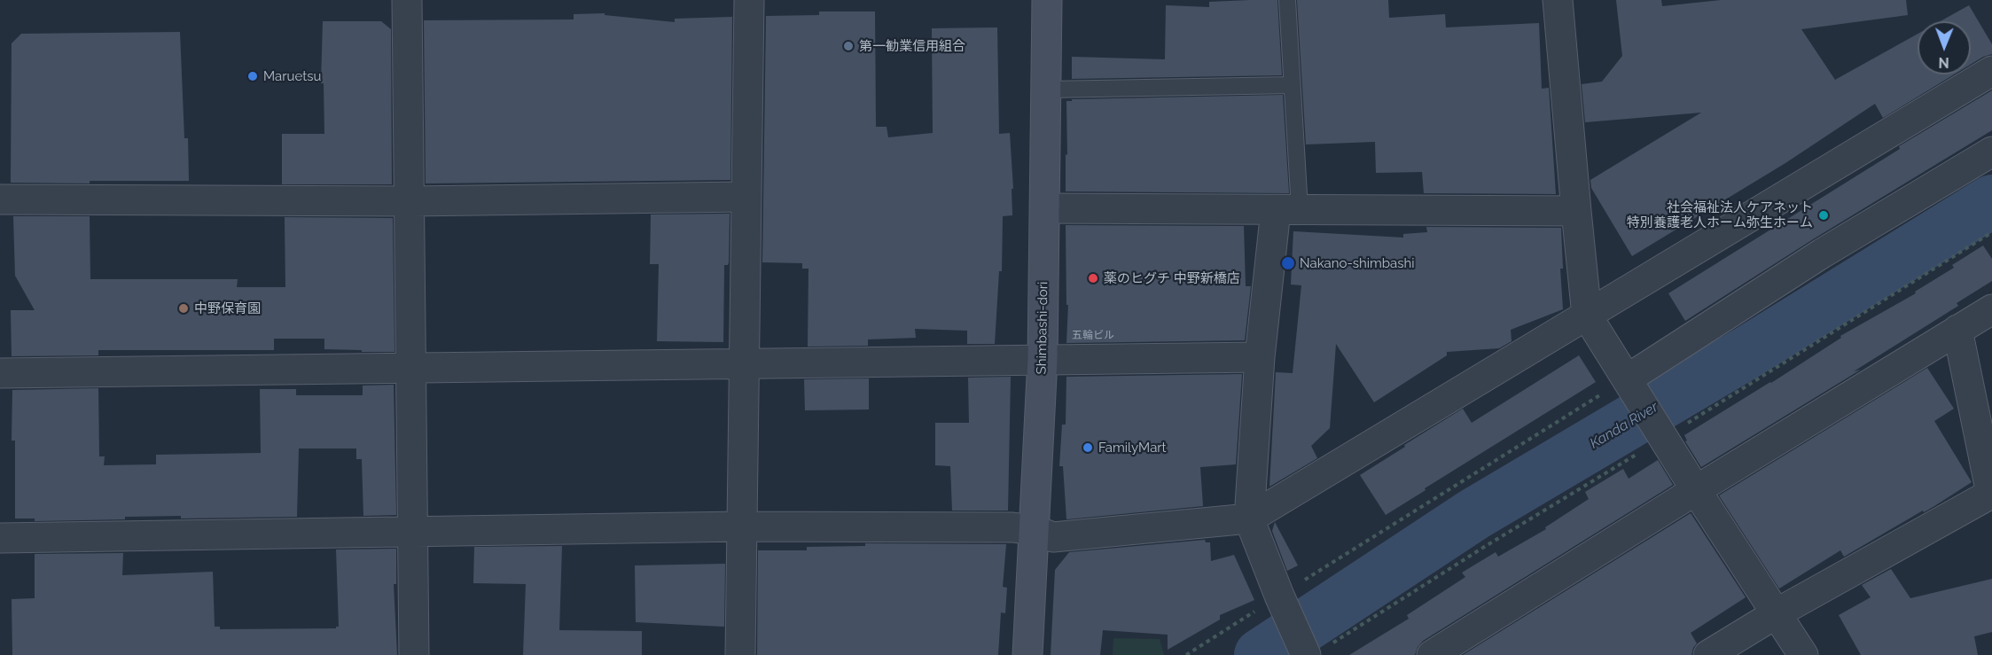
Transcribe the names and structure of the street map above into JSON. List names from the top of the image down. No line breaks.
{"streets":{"street":["Shimbashi-dori"]},"water":["Kanda River"],"places":["第一勧業信用組合","Maruetsu","社会福祉法人ケアネット 特別養護老人ホーム弥生ホーム","Nakano-shimbashi","薬のヒグチ 中野新橋店","中野保育園","FamilyMart"],"house_numbers":["五輪ビル"],"north":"bottom"}
